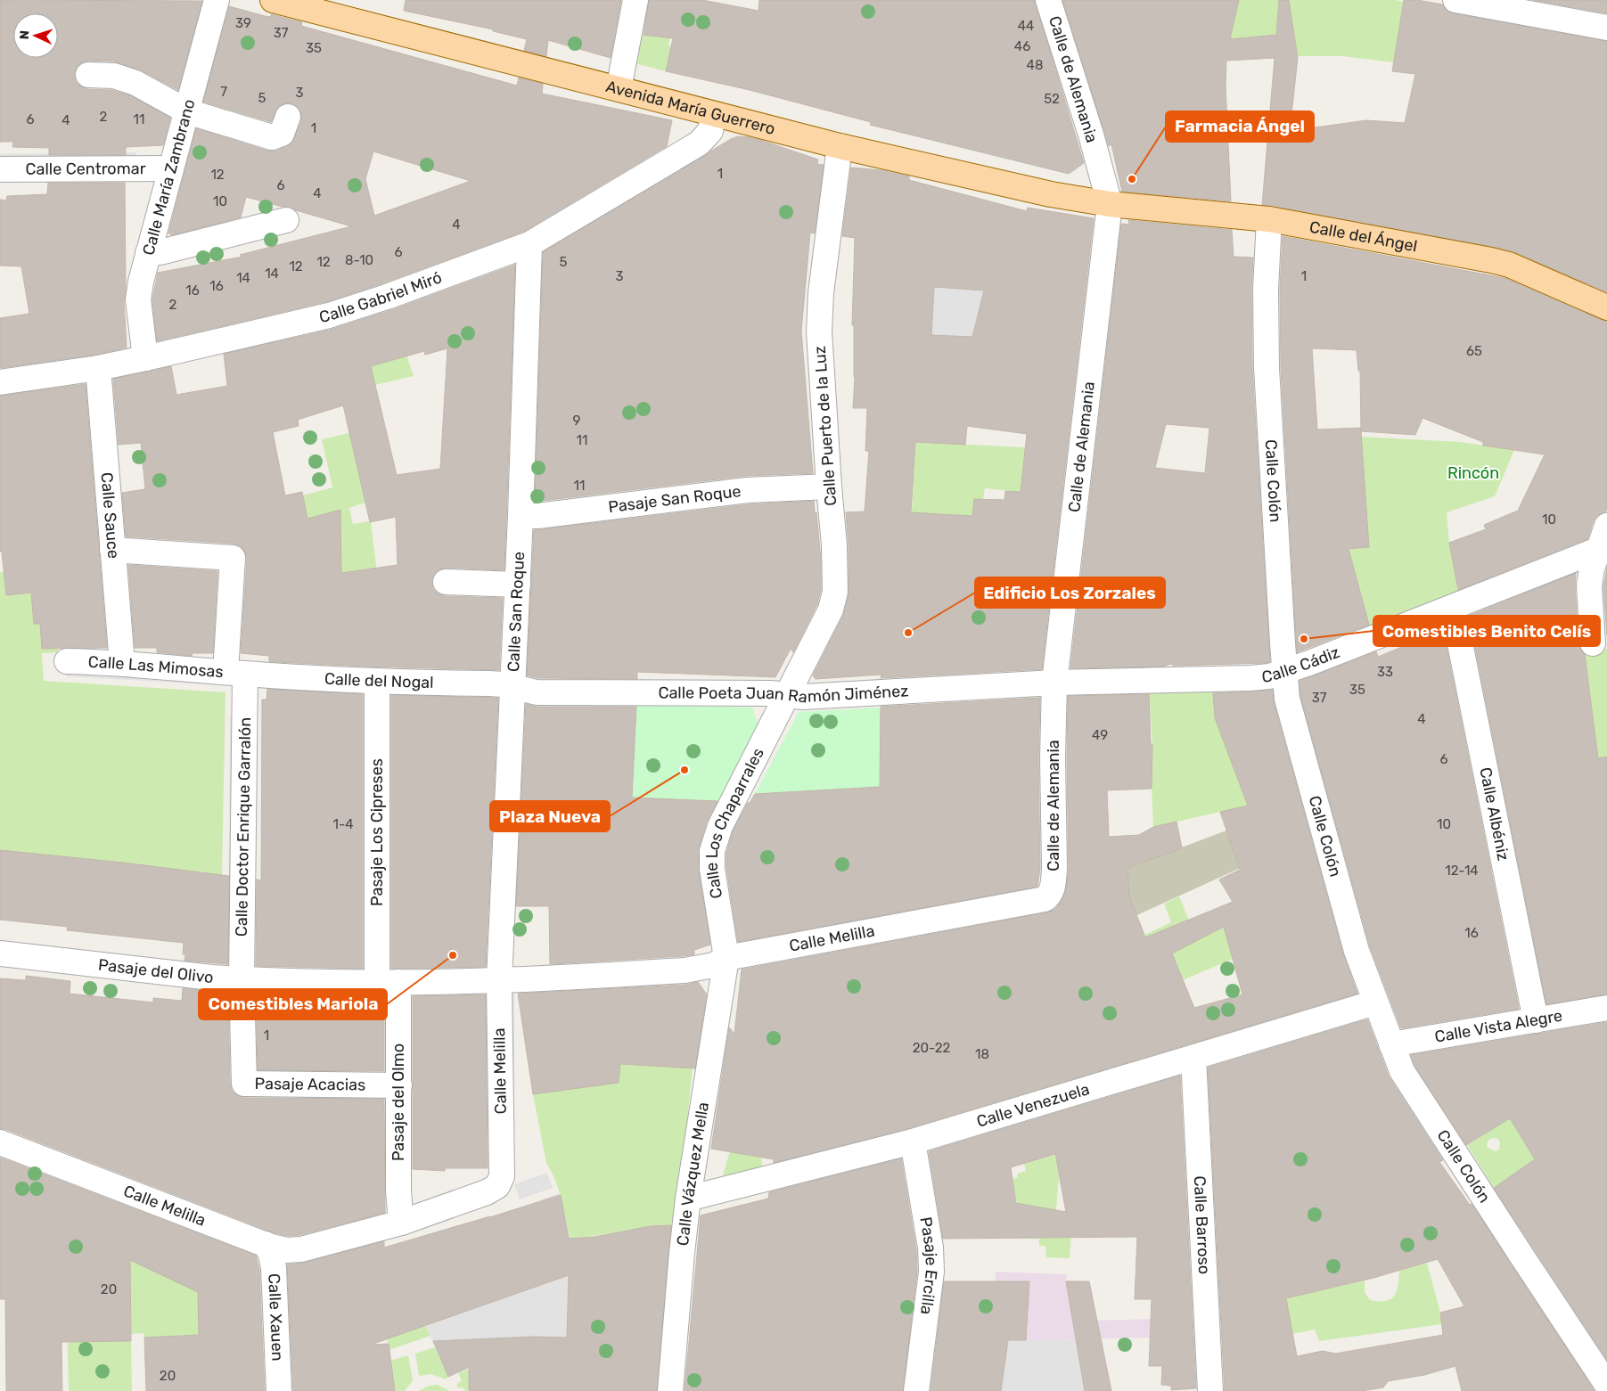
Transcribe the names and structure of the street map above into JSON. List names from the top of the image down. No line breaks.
{"streets":{"main road":["Avenida María Guerrero","Calle del Ángel"],"street":["Calle de Alemania","Calle Centromar","Calle María Zambrano","Calle Gabriel Miró","Calle Puerto de la Luz","Calle Colón","Pasaje San Roque","Calle Sauce","Calle San Roque","Calle Cádiz","Calle Las Mimosas","Calle del Nogal","Calle Poeta Juan Ramón Jiménez","Calle Albéniz","Calle Los Chaparrales","Calle Doctor Enrique Garralón","Pasaje Los Cipreses","Calle Melilla","Pasaje del Olivo","Calle Vista Alegre","Pasaje Acacias","Pasaje del Olmo","Calle Venezuela","Calle Vázquez Mella","Calle Barroso","Pasaje Ercilla","Calle Xauen"]},"crossings":[["Calle de Alemania","Avenida María Guerrero"],["Calle de Alemania","Calle del Ángel"],["Calle de Alemania","Calle Cádiz"],["Calle de Alemania","Calle Poeta Juan Ramón Jiménez"],["Calle de Alemania","Calle Melilla"],["Avenida María Guerrero","Calle del Ángel"],["Avenida María Guerrero","Calle Gabriel Miró"],["Avenida María Guerrero","Calle Puerto de la Luz"],["Calle Centromar","Calle María Zambrano"],["Calle María Zambrano","Calle Gabriel Miró"],["Calle del Ángel","Calle Colón"],["Calle Gabriel Miró","Calle Sauce"],["Calle Gabriel Miró","Calle San Roque"],["Calle Puerto de la Luz","Pasaje San Roque"],["Calle Puerto de la Luz","Calle Poeta Juan Ramón Jiménez"],["Calle Puerto de la Luz","Calle Los Chaparrales"],["Calle Colón","Calle Cádiz"],["Calle Colón","Calle Vista Alegre"],["Calle Colón","Calle Venezuela"],["Pasaje San Roque","Calle San Roque"],["Calle Sauce","Calle Las Mimosas"],["Calle Sauce","Calle Doctor Enrique Garralón"],["Calle San Roque","Calle del Nogal"],["Calle San Roque","Calle Poeta Juan Ramón Jiménez"],["Calle San Roque","Calle Melilla"],["Calle San Roque","Pasaje del Olivo"],["Calle Cádiz","Calle Poeta Juan Ramón Jiménez"],["Calle Cádiz","Calle Albéniz"],["Calle Las Mimosas","Calle del Nogal"],["Calle Las Mimosas","Calle Doctor Enrique Garralón"],["Calle del Nogal","Calle Poeta Juan Ramón Jiménez"],["Calle del Nogal","Calle Doctor Enrique Garralón"],["Calle del Nogal","Pasaje Los Cipreses"],["Calle Poeta Juan Ramón Jiménez","Calle Los Chaparrales"],["Calle Albéniz","Calle Vista Alegre"],["Calle Los Chaparrales","Calle Melilla"],["Calle Los Chaparrales","Calle Vázquez Mella"],["Calle Doctor Enrique Garralón","Pasaje del Olivo"],["Calle Doctor Enrique Garralón","Pasaje Acacias"],["Pasaje Los Cipreses","Pasaje del Olivo"],["Pasaje Los Cipreses","Pasaje del Olmo"],["Calle Melilla","Pasaje del Olivo"],["Calle Melilla","Pasaje del Olmo"],["Calle Melilla","Calle Vázquez Mella"],["Calle Melilla","Calle Xauen"],["Pasaje del Olivo","Pasaje Acacias"],["Pasaje del Olivo","Pasaje del Olmo"],["Pasaje Acacias","Pasaje del Olmo"],["Calle Venezuela","Calle Vázquez Mella"],["Calle Venezuela","Calle Barroso"],["Calle Venezuela","Pasaje Ercilla"]],"parks":["Rincón"],"places":["Farmacia Ángel","Edificio Los Zorzales","Comestibles Benito Celís","Plaza Nueva","Comestibles Mariola"],"house_numbers":["39","44","37","46","35","48","7","3","5","52","2","6","11","4","1","1","12","6","4","10","4","6","8-10","12","5","12","14","3","1","14","16","16","2","65","9","11","11","10","33","35","37","4","49","6","1-4","10","12-14","16","1","20-22","18","20","20"],"north":"left"}
